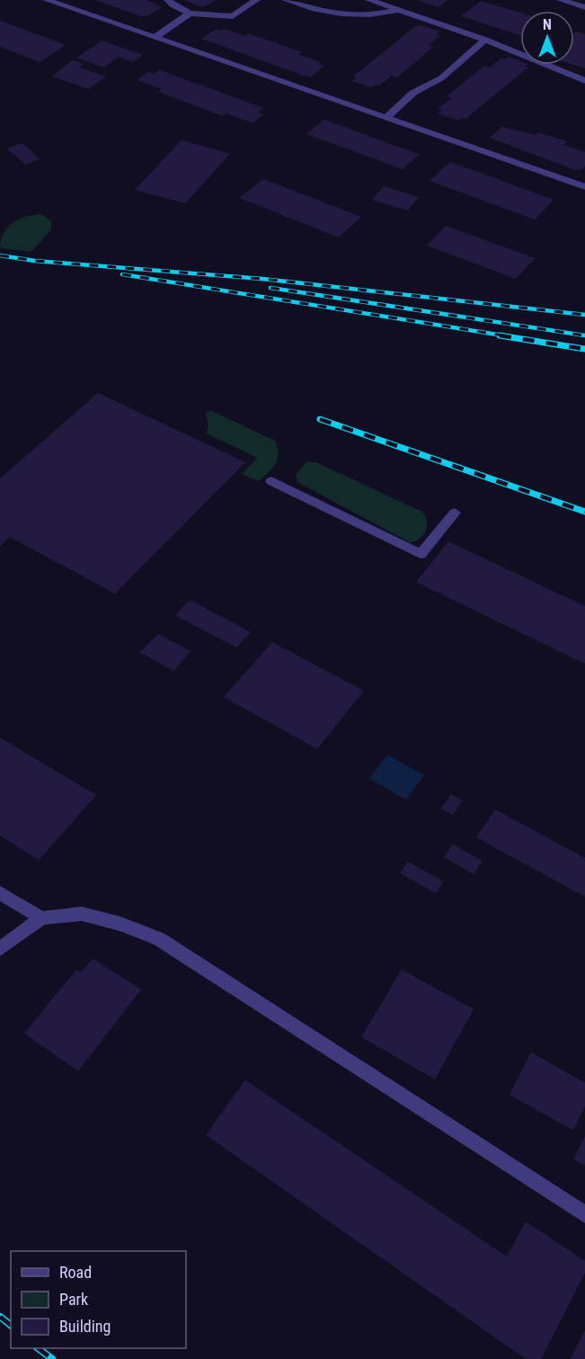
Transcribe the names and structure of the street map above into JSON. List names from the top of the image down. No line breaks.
{"legend":["Road","Park","Building"],"north":"top"}
